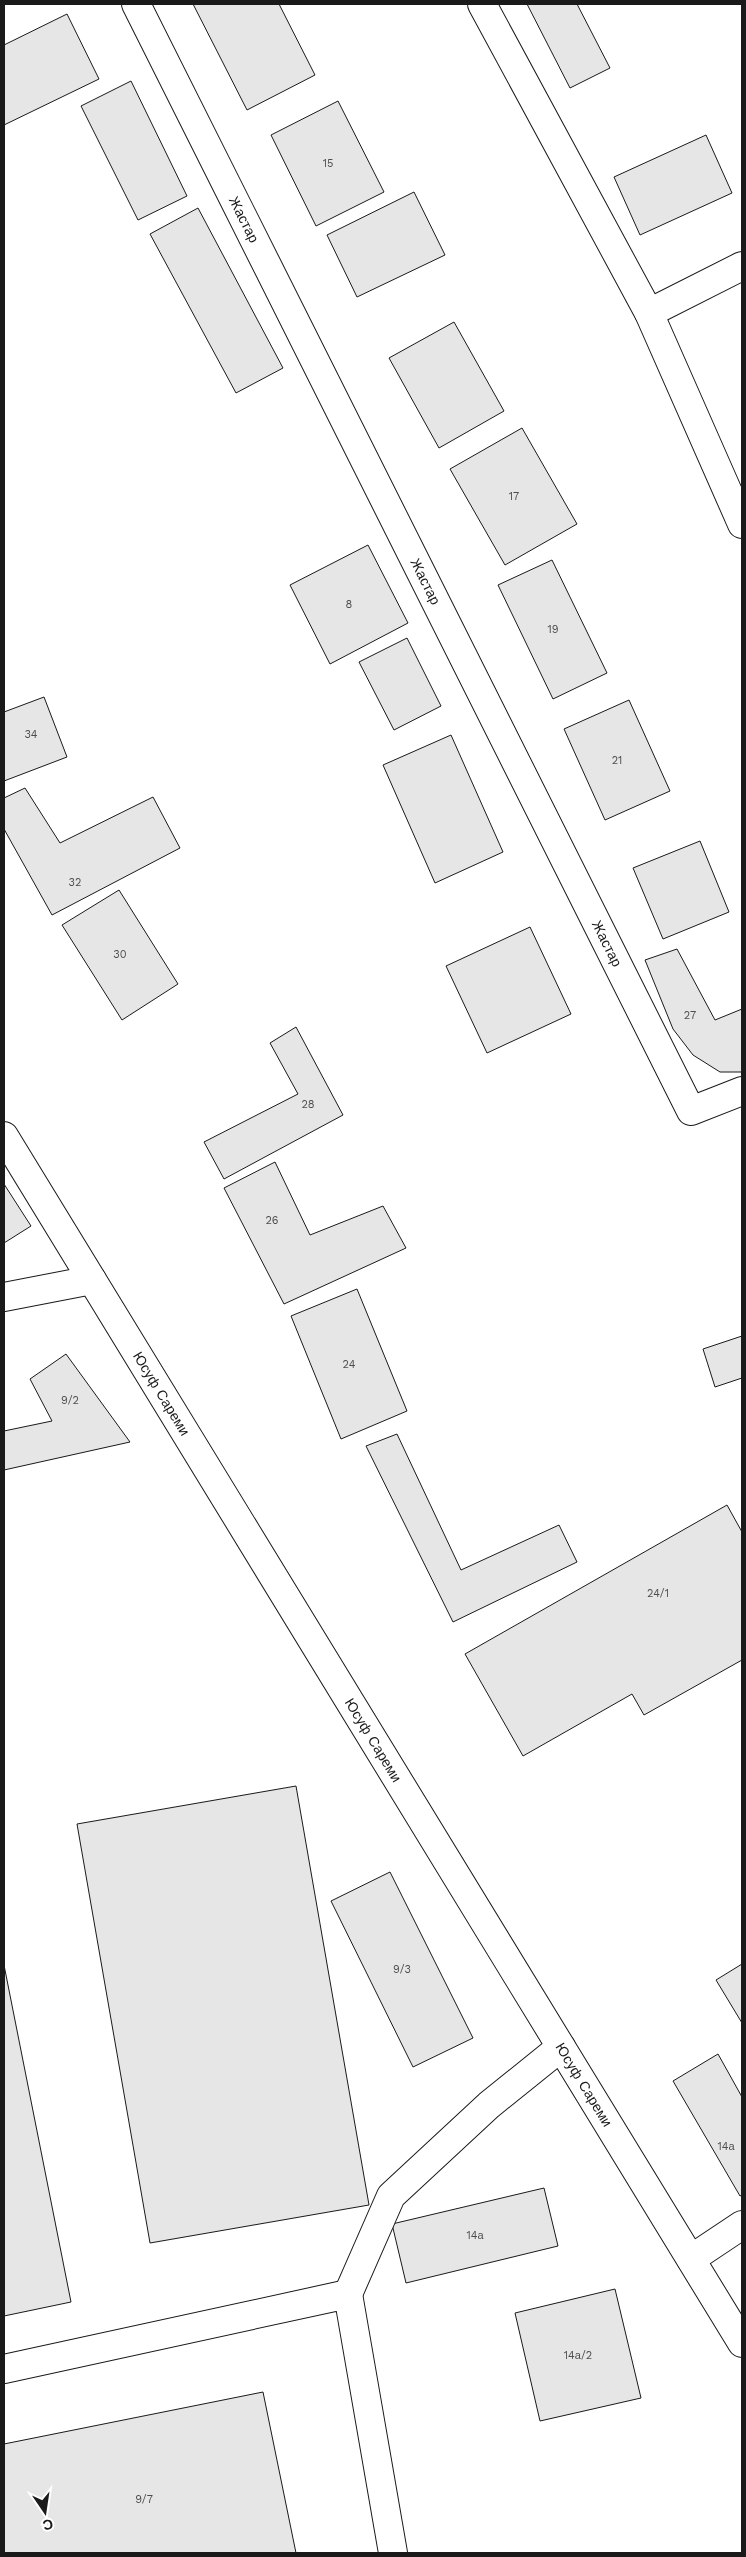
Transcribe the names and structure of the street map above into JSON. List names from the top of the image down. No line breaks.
{"streets":{"street":["Жастар","Юсуф Сареми"]},"house_numbers":["15","17","8","19","34","21","32","30","27","28","26","24","9/2","24/1","9/3","14а","14а","14а/2","9/7"],"north":"bottom"}
